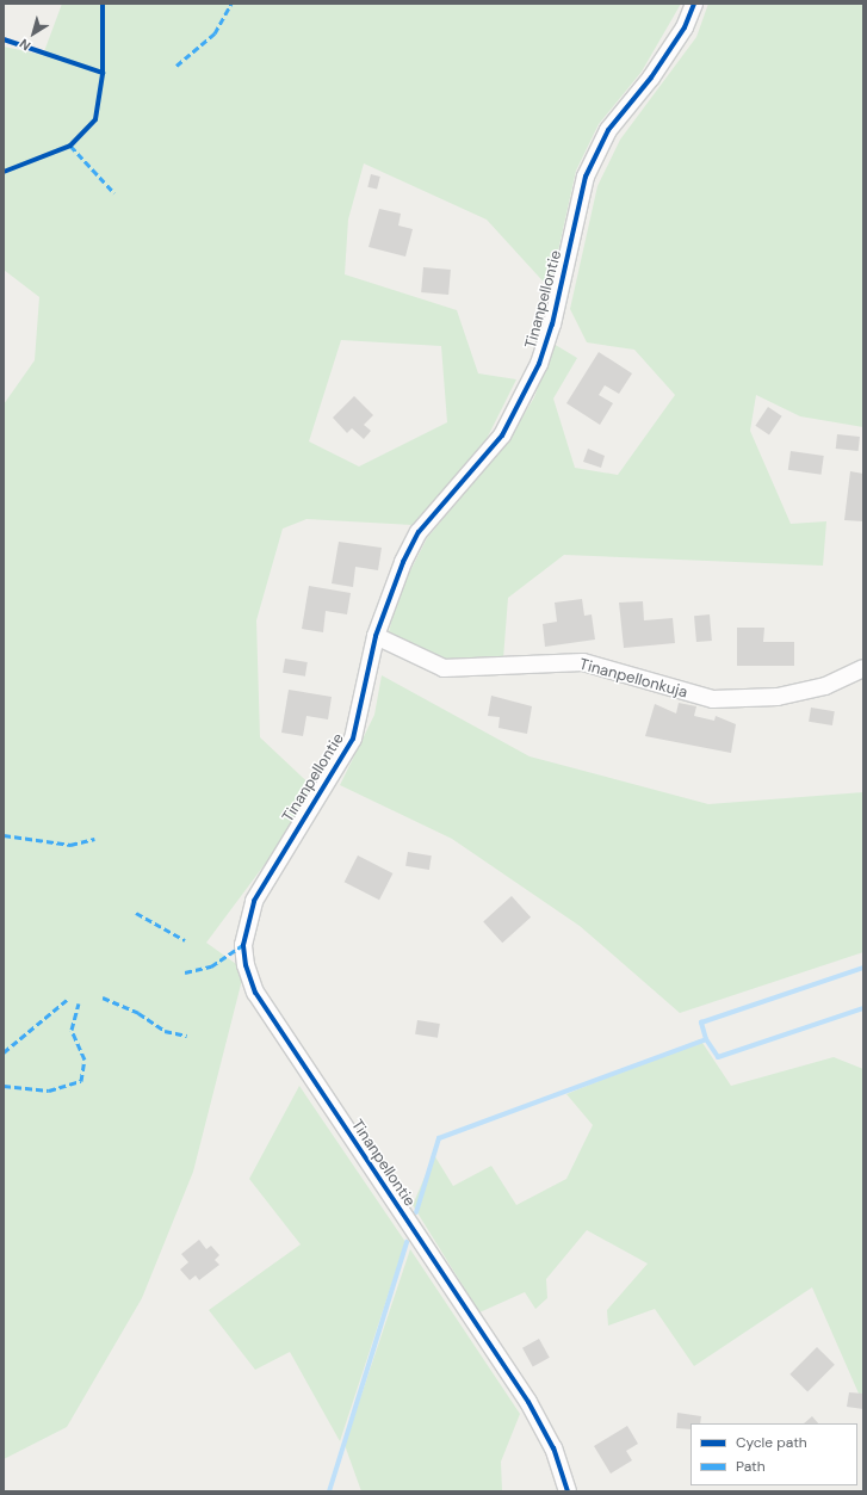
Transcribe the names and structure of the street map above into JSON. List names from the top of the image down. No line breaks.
{"streets":{"street":["Tinanpellontie","Tinanpellonkuja"]},"crossings":[["Tinanpellontie","Tinanpellonkuja"]],"legend":["Cycle path","Path"],"north":"bottom left"}
